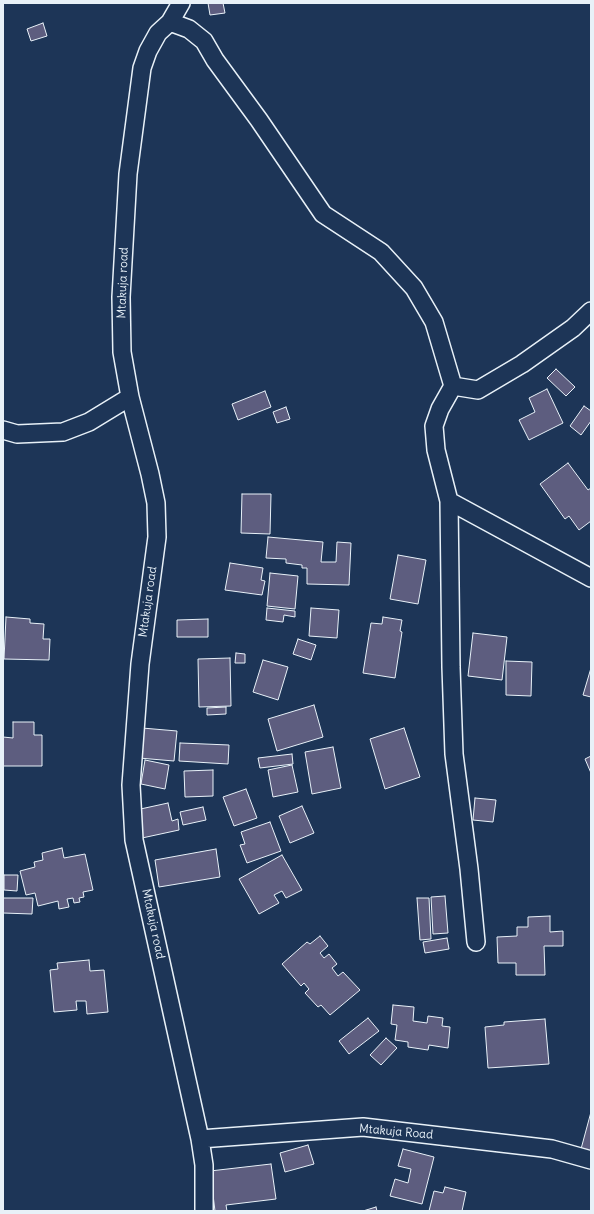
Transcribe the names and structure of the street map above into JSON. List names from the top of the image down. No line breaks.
{"streets":{"street":["Mtakuja road","Mtakuja Road"]},"crossings":[["Mtakuja road","Mtakuja Road"]]}
